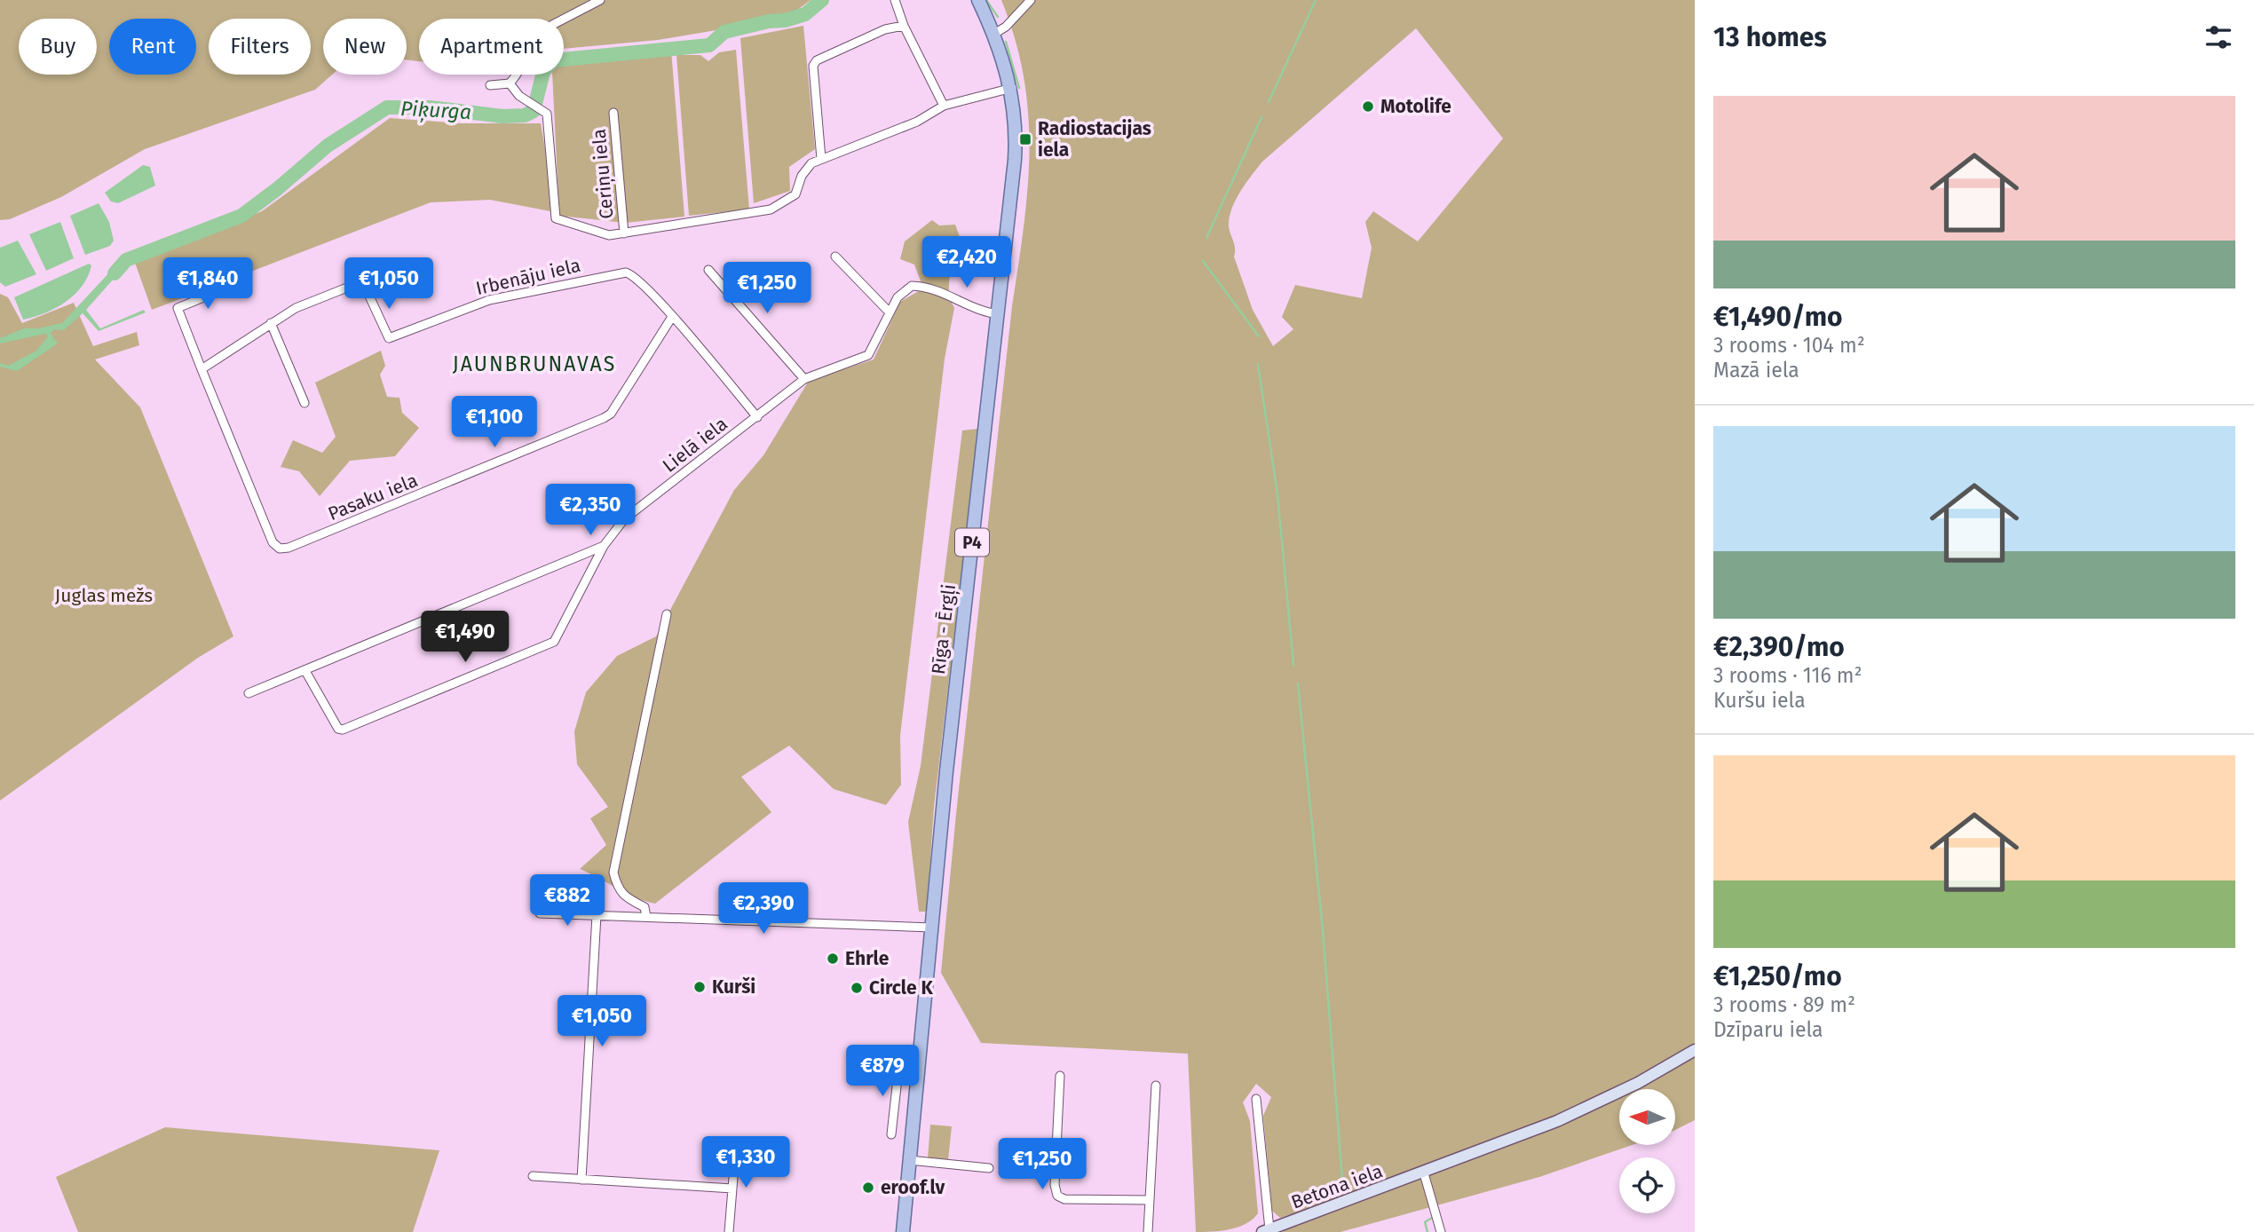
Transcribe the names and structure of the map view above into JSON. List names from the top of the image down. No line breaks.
{"streets":{"main road":["P4","Rīga - Ērgļi","Betona iela"],"street":["Ceriņu iela","Irbenāju iela","Lielā iela","Pasaku iela"]},"crossings":[["Irbenāju iela","Lielā iela"],["Irbenāju iela","Pasaku iela"],["Lielā iela","Rīga - Ērgļi"]],"districts":["JAUNBRUNAVAS"],"water":["Piķurga"],"parks":["Juglas mežs"],"places":{"other":["Motolife","Ehrle","Kurši","Circle K","eroof.lv"],"transit":["Radiostacijas iela"]},"north":"left","page":{"heading":"13 homes","chip":["Buy","Rent","Filters","New","Apartment"],"list":[{"name":"€1,490/mo","note":"3 rooms · 104 m² · Mazā iela"},{"name":"€2,390/mo","note":"3 rooms · 116 m² · Kuršu iela"},{"name":"€1,250/mo","note":"3 rooms · 89 m² · Dzīparu iela"}],"price":["€2,420","€1,840","€1,050","€1,250","€1,100","€2,350","€1,490","€882","€2,390","€1,050","€879","€1,330","€1,250"]}}
